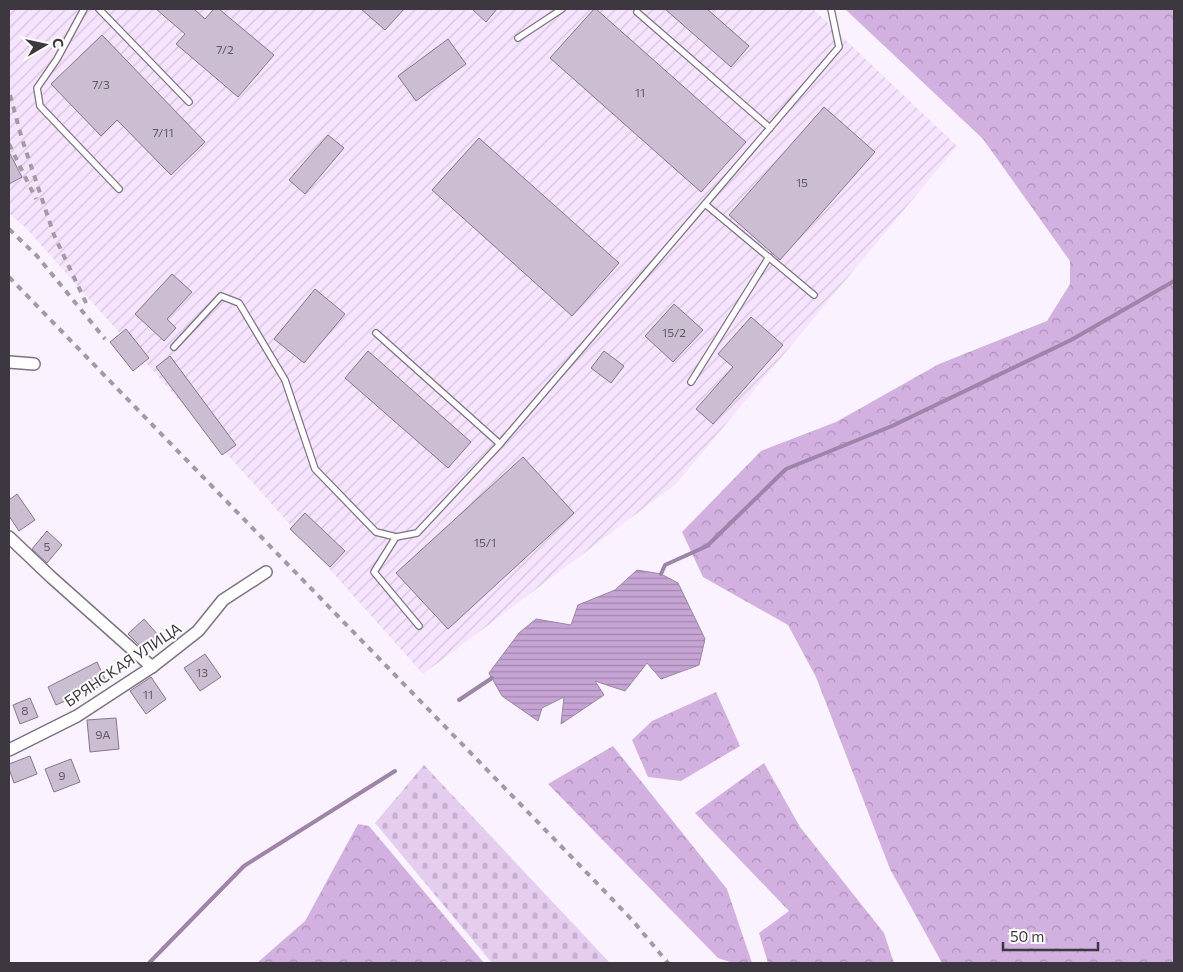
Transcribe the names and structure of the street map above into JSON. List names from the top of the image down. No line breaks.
{"streets":{"street":["БРЯНСКАЯ УЛИЦА"]},"house_numbers":["7/2","7/3","11","7/11","15","15/2","15/1","5","13","11","8","9А","9"],"scale_bar":"50 m","north":"right"}
